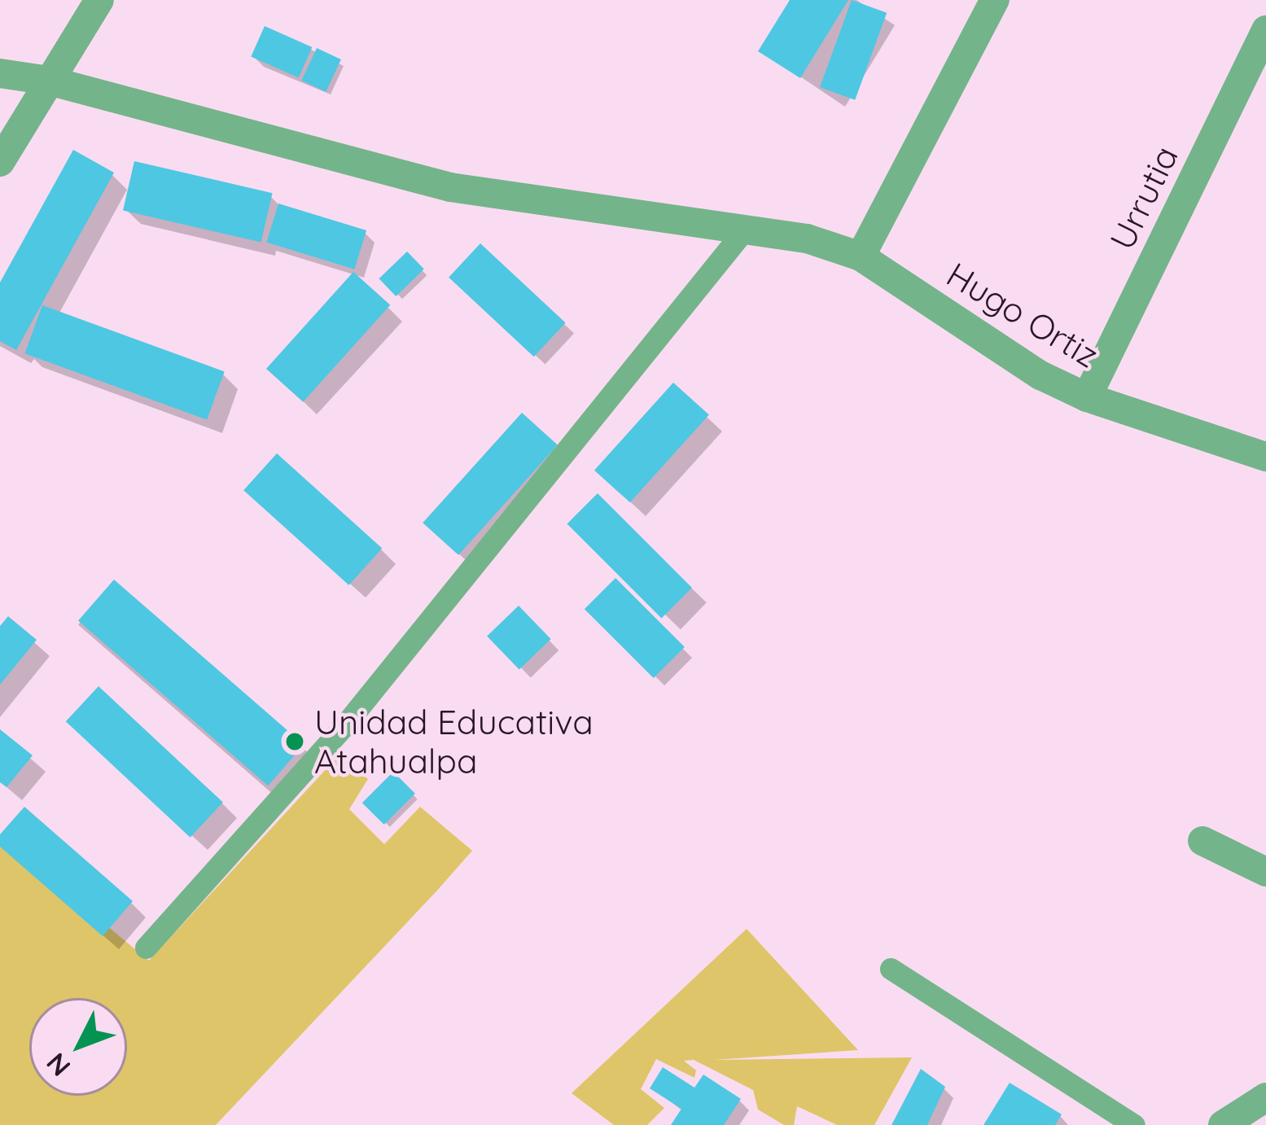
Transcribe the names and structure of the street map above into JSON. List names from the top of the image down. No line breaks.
{"streets":{"street":["Urrutia","Hugo Ortiz"]},"crossings":[["Urrutia","Hugo Ortiz"]],"places":["Unidad Educativa Atahualpa"],"north":"bottom left"}
